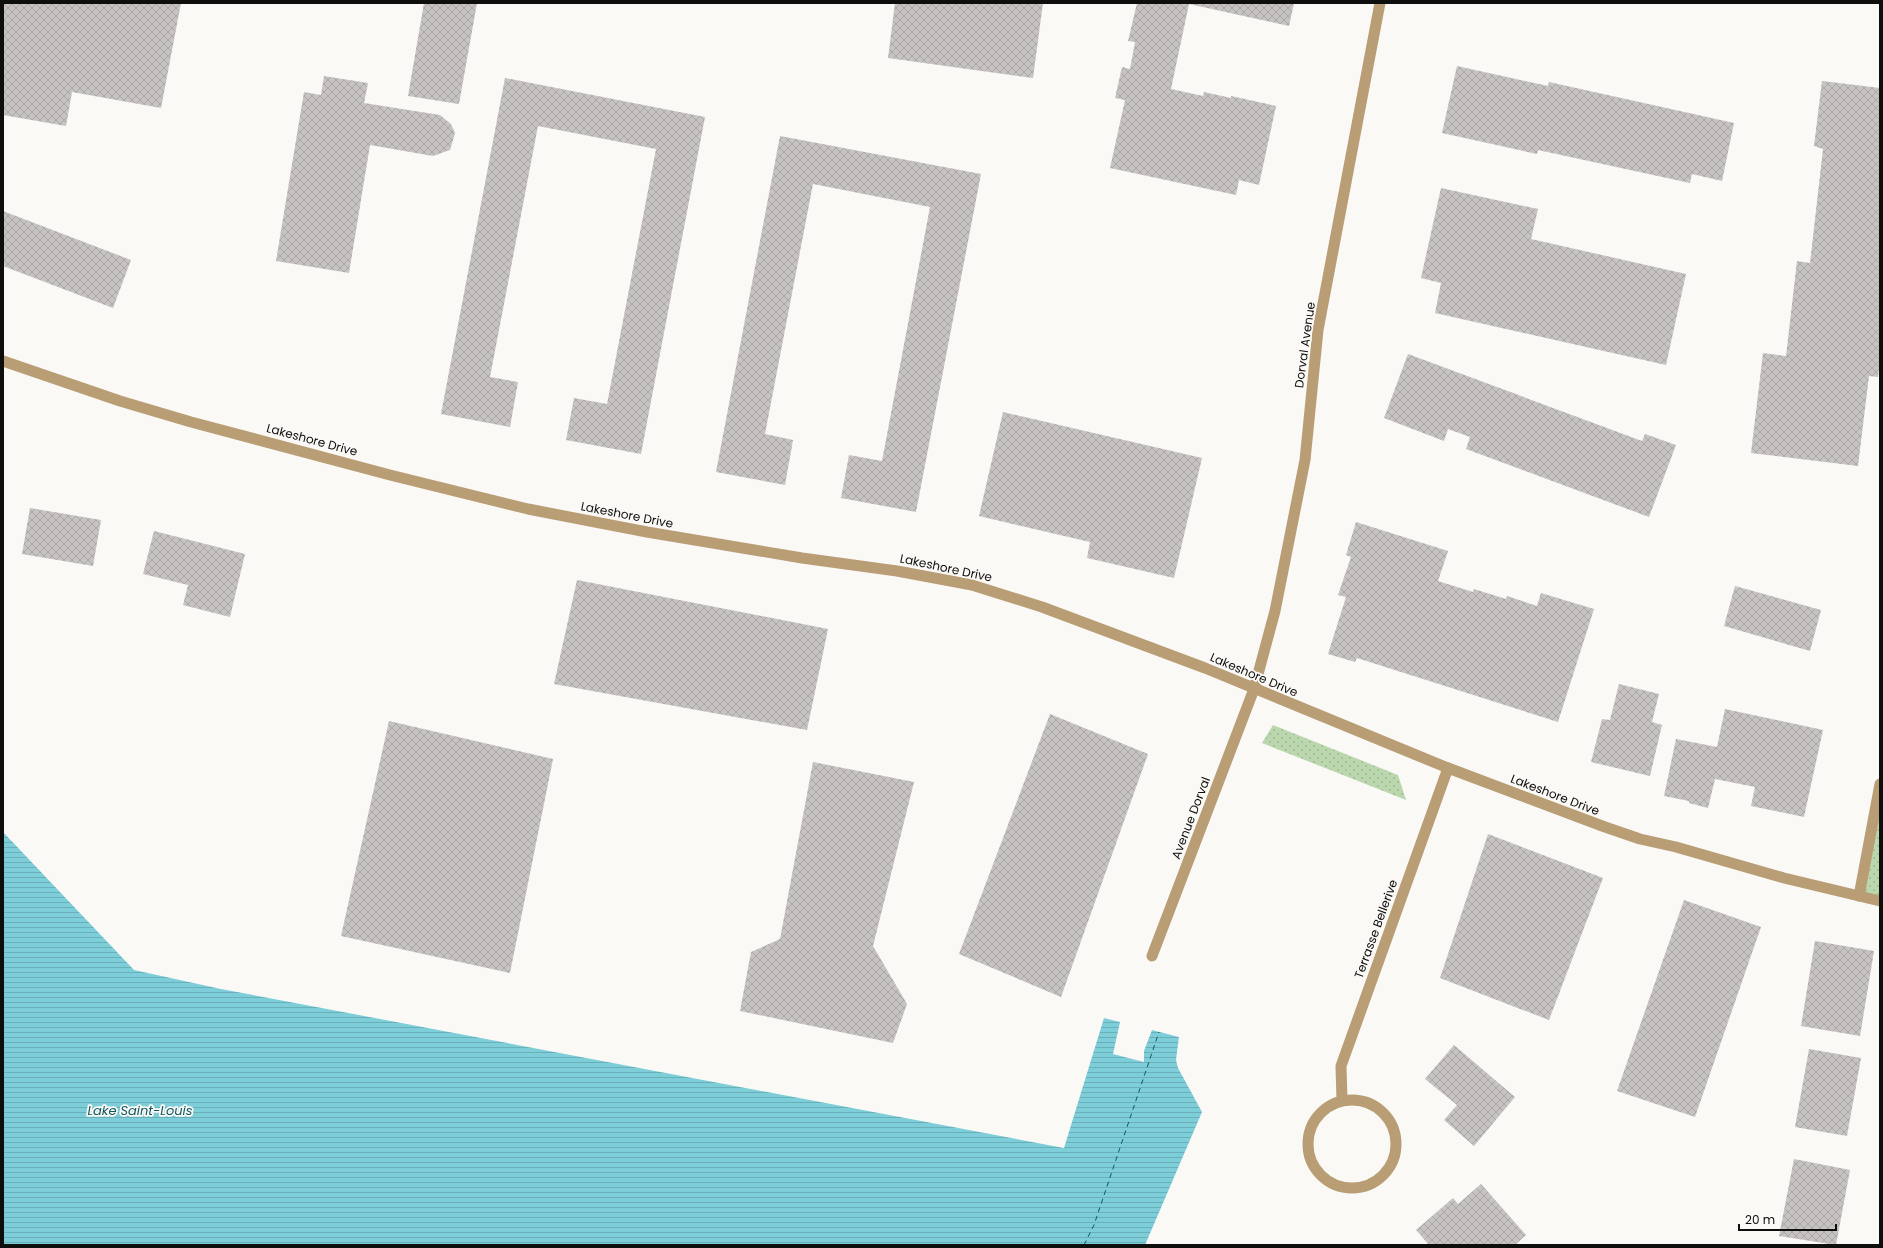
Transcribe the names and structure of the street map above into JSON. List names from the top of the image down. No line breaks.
{"streets":{"street":["Dorval Avenue","Lakeshore Drive","Avenue Dorval","Terrasse Bellerive"]},"crossings":[["Dorval Avenue","Lakeshore Drive"],["Dorval Avenue","Avenue Dorval"],["Lakeshore Drive","Avenue Dorval"],["Lakeshore Drive","Terrasse Bellerive"]],"water":["Lake Saint-Louis"],"scale_bar":"20 m"}
